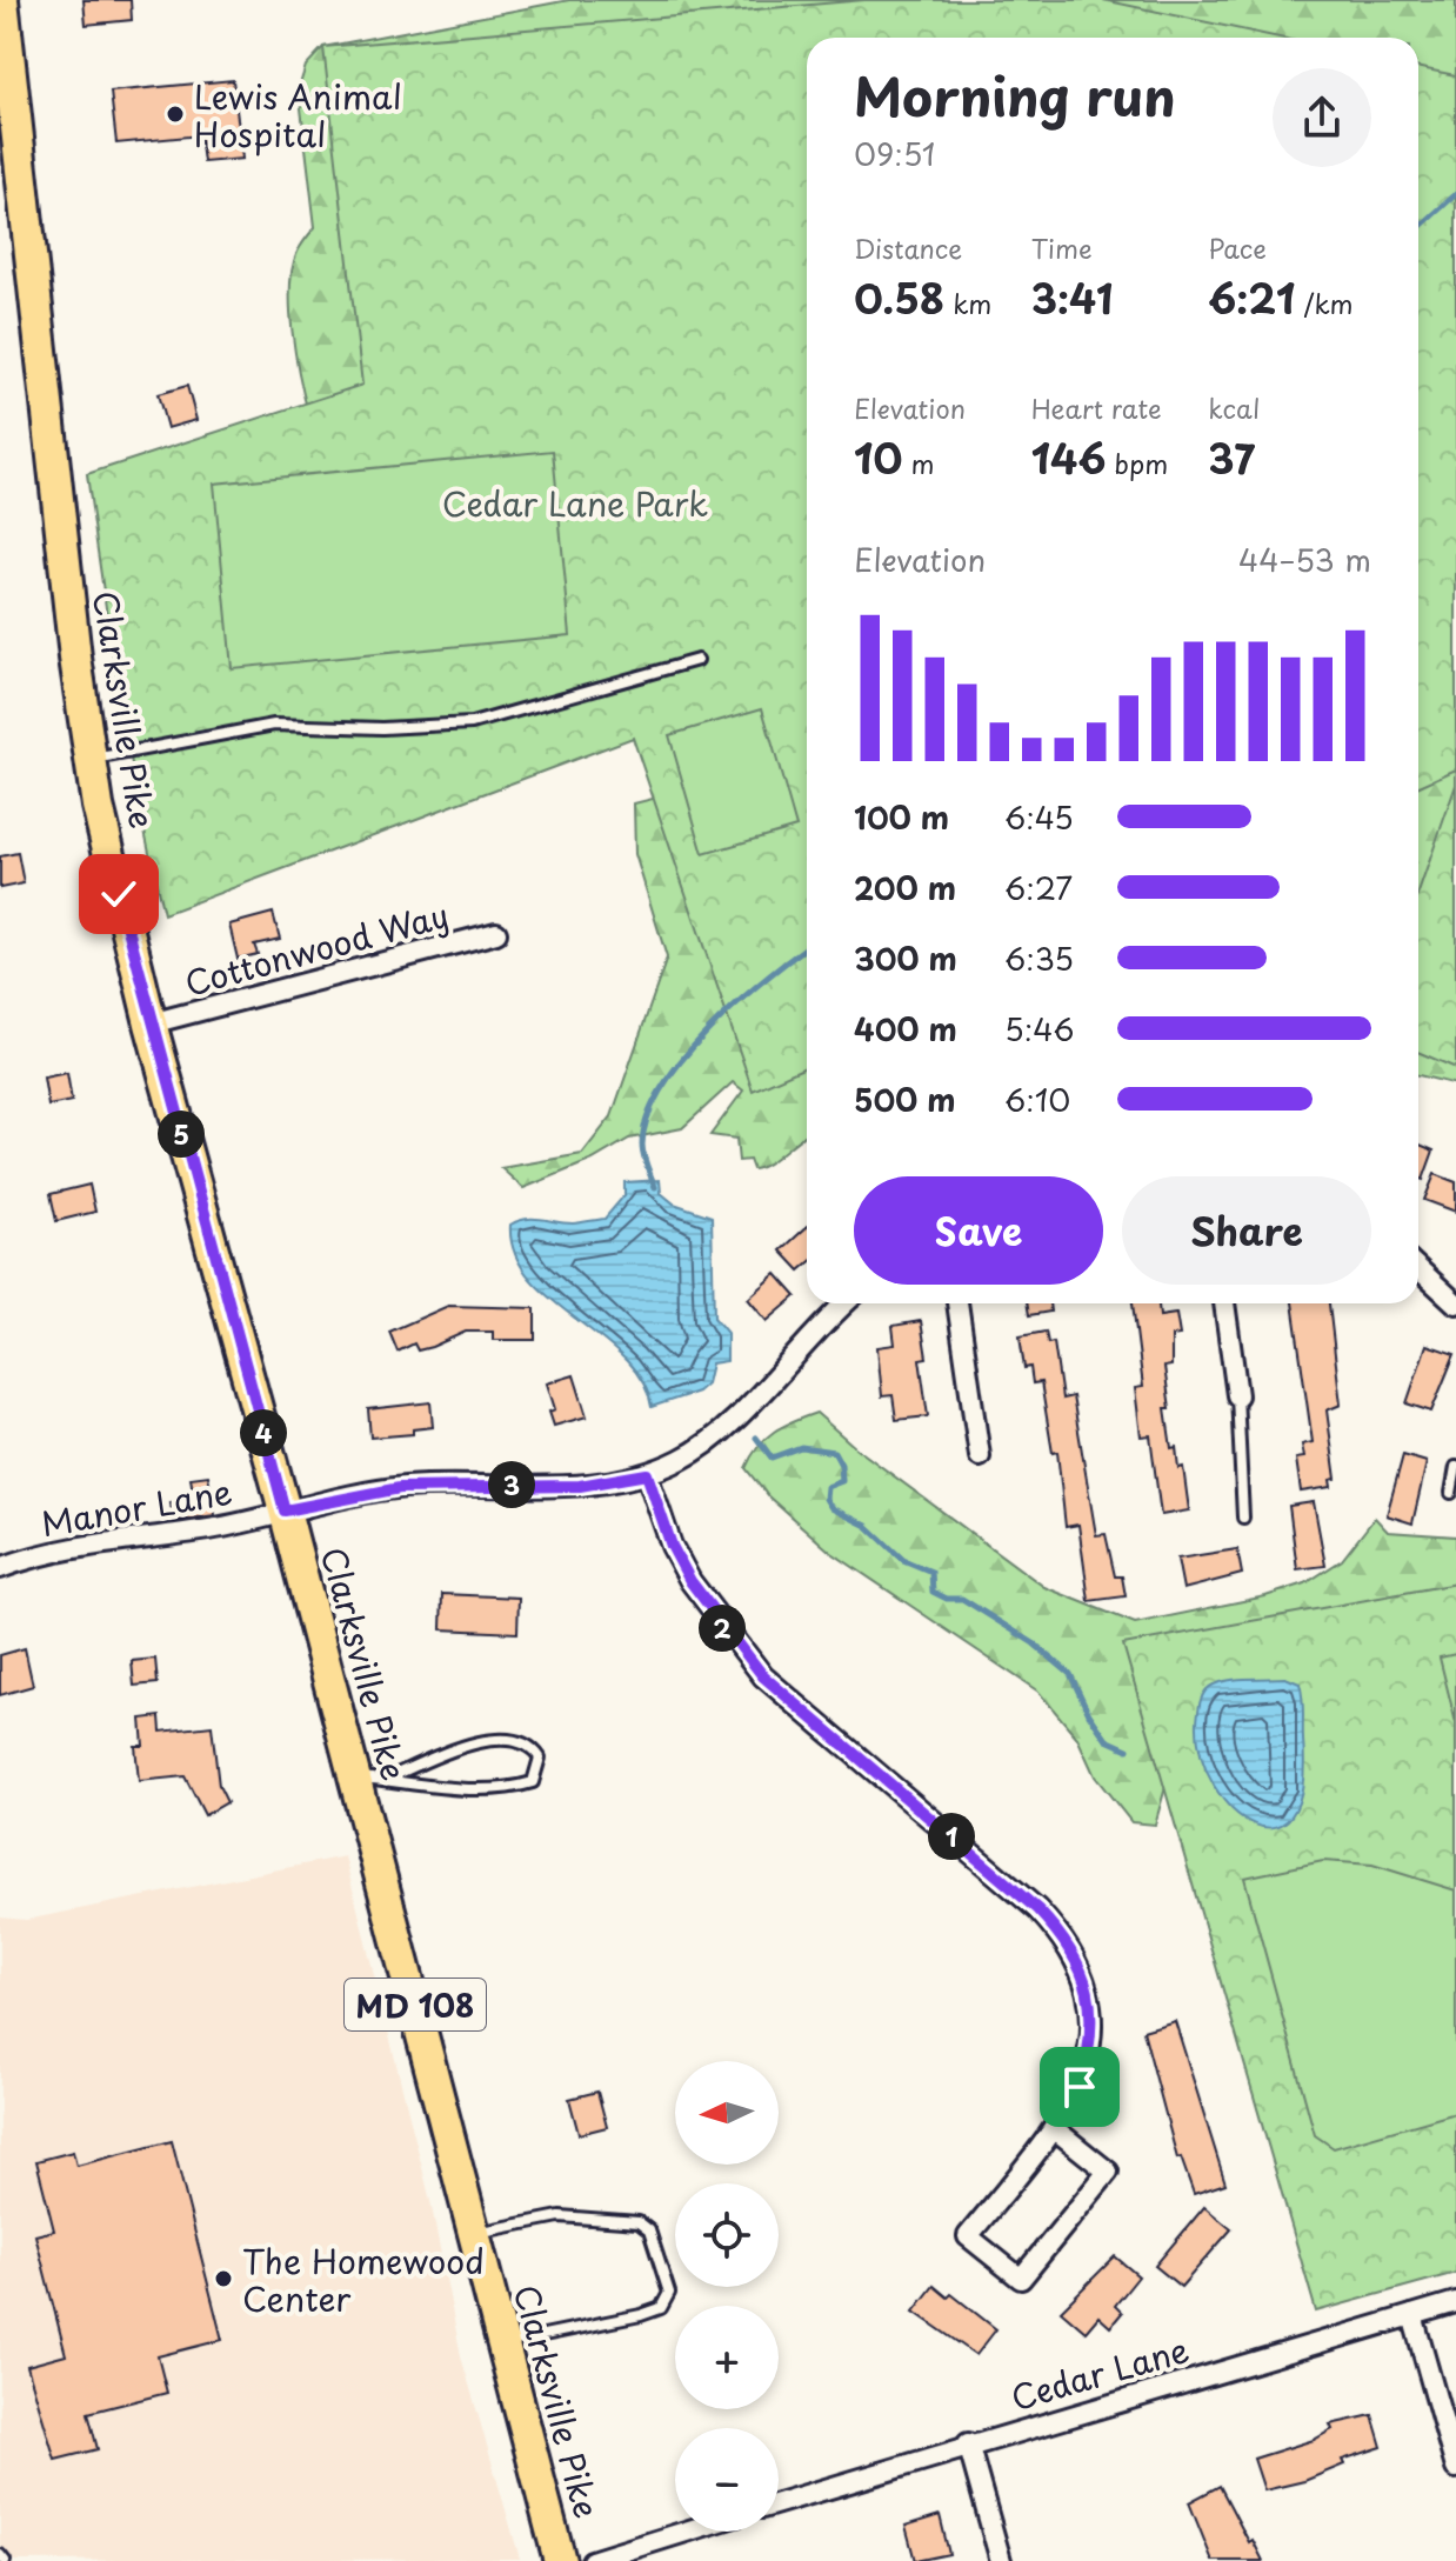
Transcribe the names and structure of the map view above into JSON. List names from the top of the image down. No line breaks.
{"streets":{"main road":["Clarksville Pike","MD 108"],"street":["Cottonwood Way","Manor Lane","Cedar Lane"]},"crossings":[["Clarksville Pike","Cottonwood Way"],["Clarksville Pike","Manor Lane"]],"parks":["Cedar Lane Park"],"places":["Lewis Animal Hospital","The Homewood Center"],"north":"left","page":{"heading":["Morning run","09:51"],"stats":[["Distance","0.58 km"],["Time","3:41"],["Pace","6:21 /km"],["Elevation","10 m"],["Heart rate","146 bpm"],["kcal","37"]],"chart":["Elevation","44–53 m"],"list":[{"name":"100 m","note":"6:45"},{"name":"200 m","note":"6:27"},{"name":"300 m","note":"6:35"},{"name":"400 m","note":"5:46"},{"name":"500 m","note":"6:10"}],"pins":["5","4","3","2","1"],"buttons":["Save","Share"],"map_buttons":["+","−"]}}
